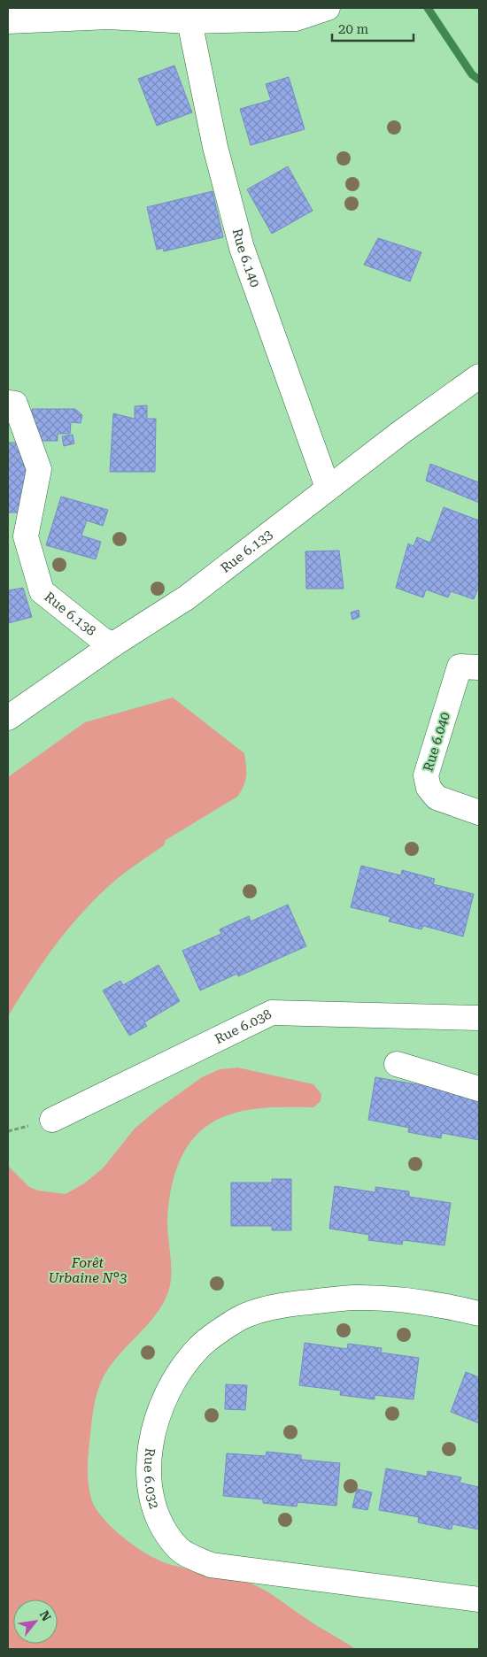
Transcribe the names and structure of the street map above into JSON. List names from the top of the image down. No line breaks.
{"streets":{"street":["Rue 6.140","Rue 6.133","Rue 6.138","Rue 6.040","Rue 6.038","Rue 6.032"]},"crossings":[["Rue 6.140","Rue 6.133"],["Rue 6.133","Rue 6.138"]],"parks":["Forêt Urbaine N°3"],"scale_bar":"20 m","north":"top right"}
